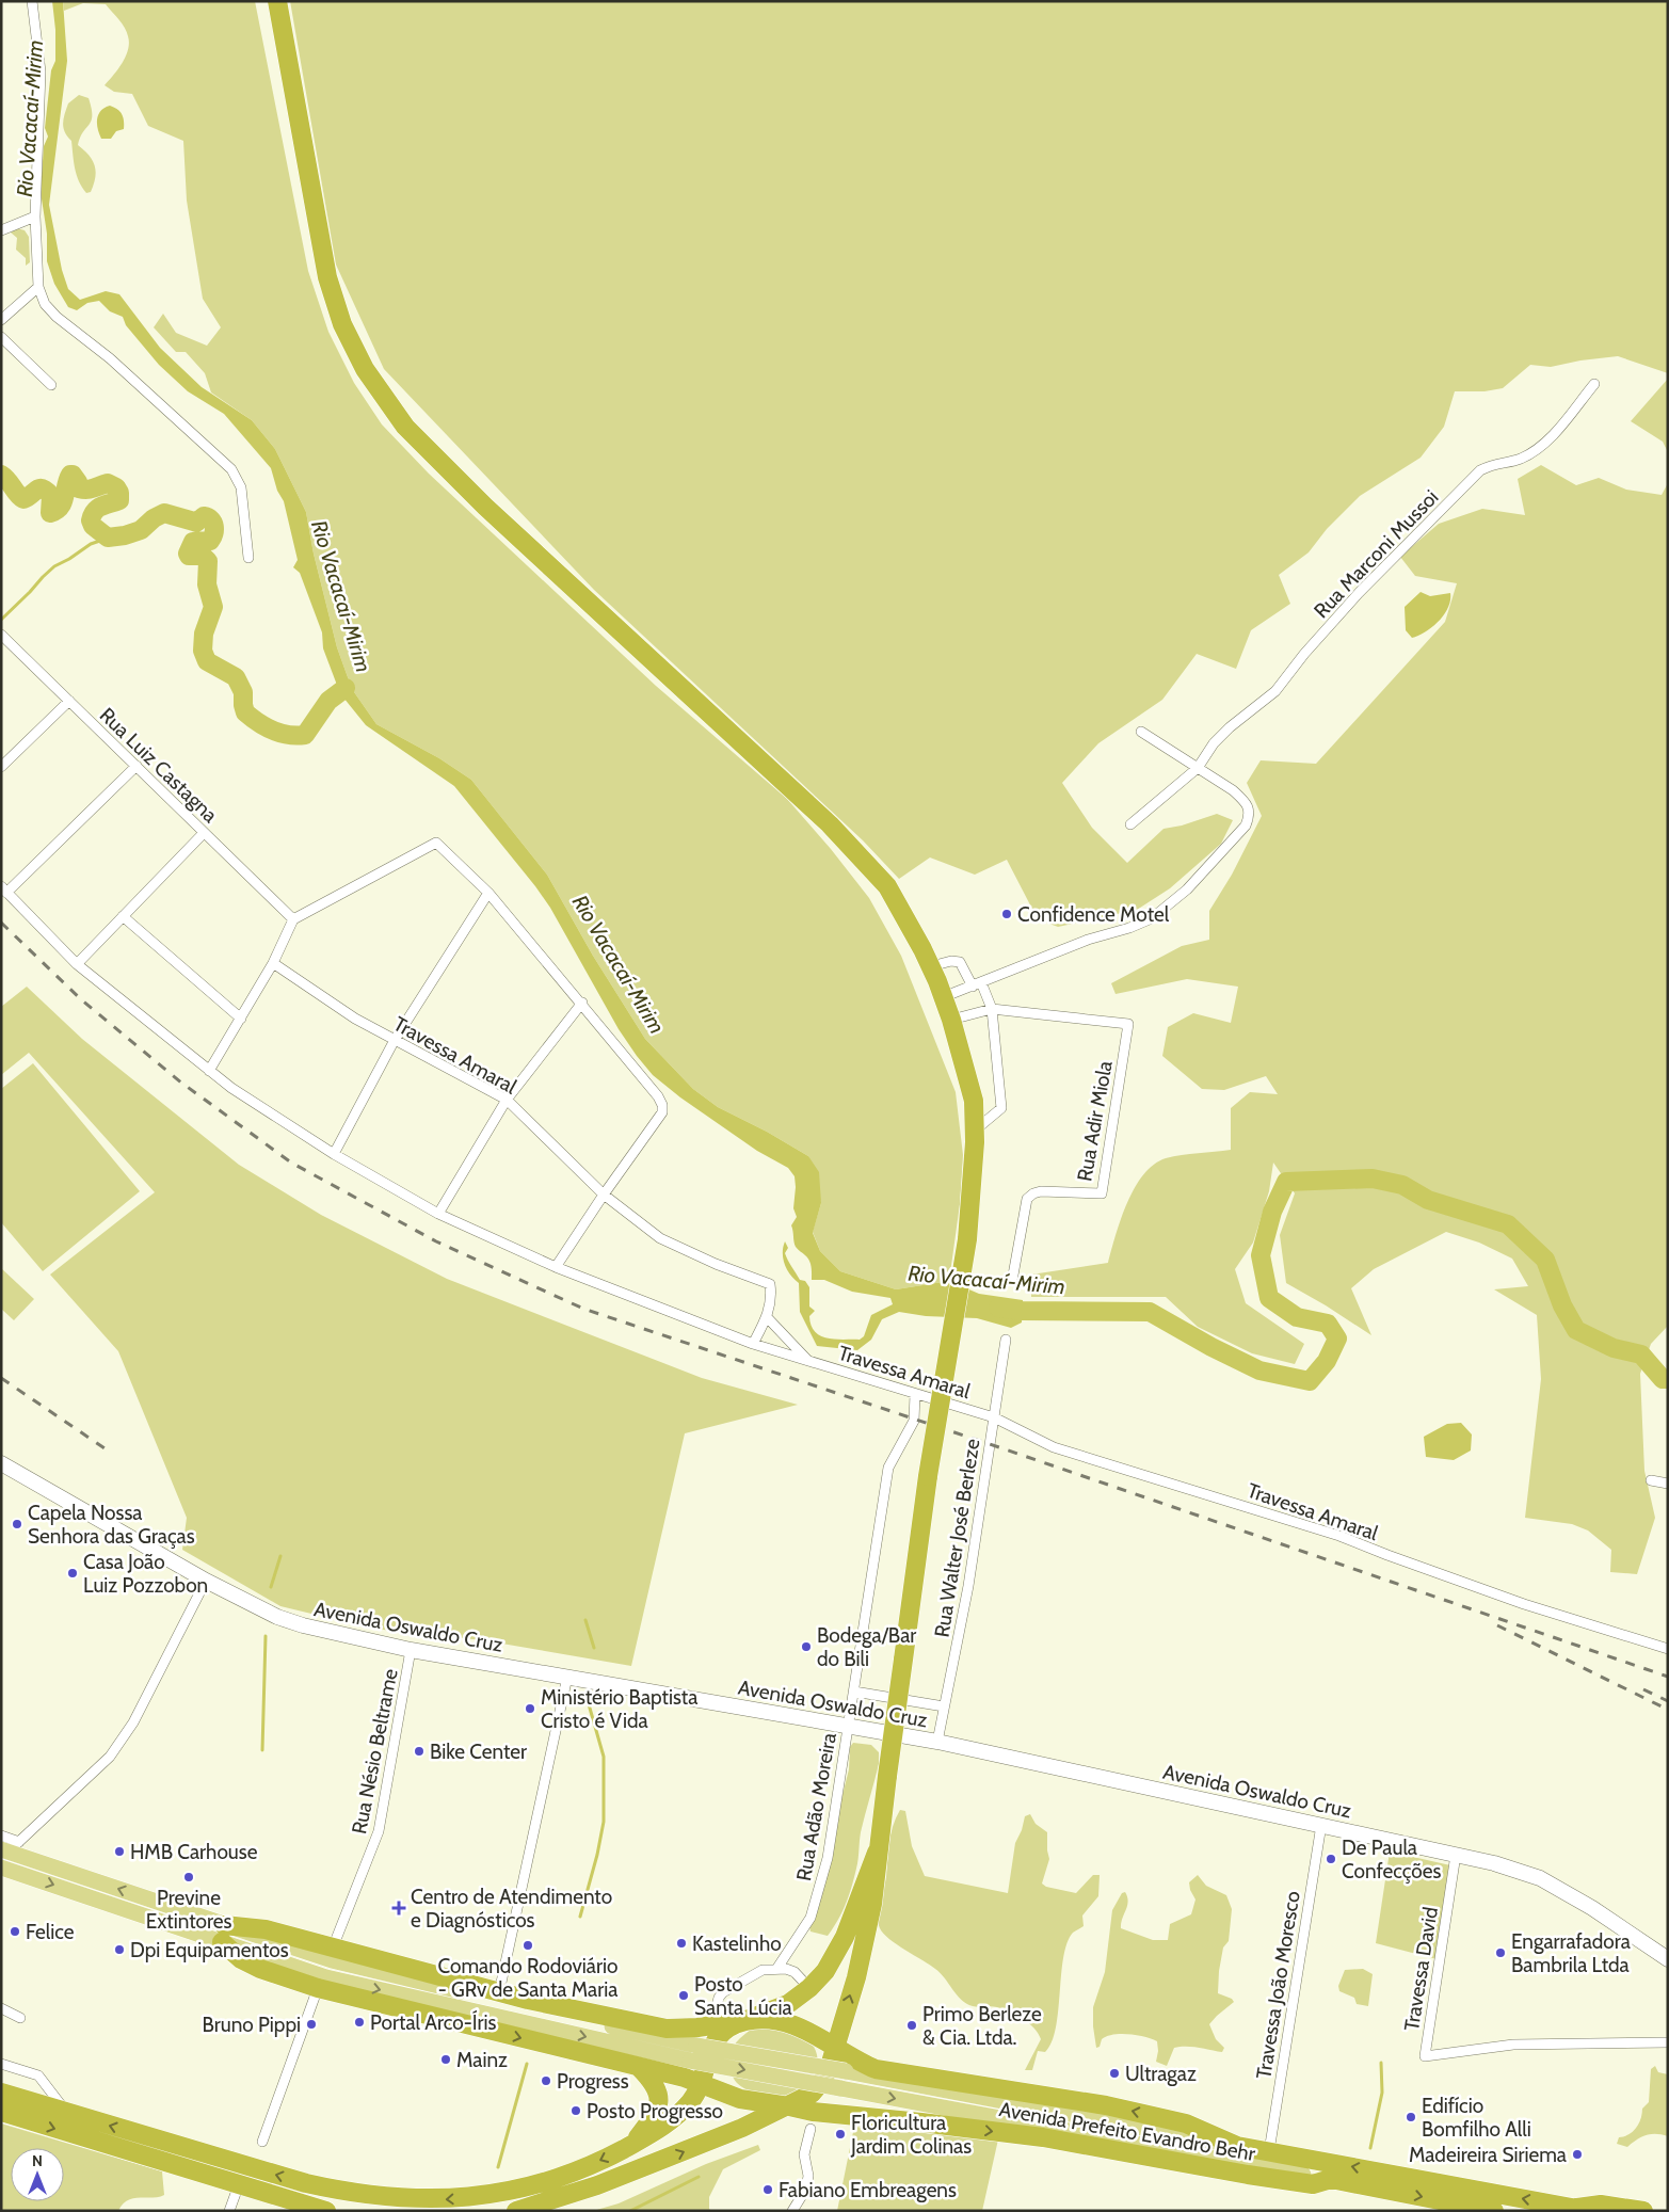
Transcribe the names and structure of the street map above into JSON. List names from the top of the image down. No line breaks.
{"streets":{"highway":["Avenida Prefeito Evandro Behr"],"street":["Rua Marconi Mussoi","Rua Luiz Castagna","Travessa Amaral","Rua Adir Miola","Rua Walter José Berleze","Avenida Oswaldo Cruz","Rua Nésio Beltrame","Rua Adão Moreira","Travessa David","Travessa João Moresco"]},"crossings":[["Travessa Amaral","Rua Walter José Berleze"],["Travessa Amaral","Rua Adão Moreira"],["Rua Walter José Berleze","Avenida Oswaldo Cruz"],["Avenida Oswaldo Cruz","Rua Nésio Beltrame"],["Avenida Oswaldo Cruz","Rua Adão Moreira"],["Avenida Oswaldo Cruz","Travessa David"],["Avenida Oswaldo Cruz","Travessa João Moresco"],["Travessa João Moresco","Avenida Prefeito Evandro Behr"]],"water":["Rio Vacacaí-Mirim"],"places":{"other":["Confidence Motel","Capela Nossa Senhora das Graças","Casa João Luiz Pozzobon","Bodega/Bar do Bili","Ministério Baptista Cristo é Vida","Bike Center","HMB Carhouse","De Paula Confecções","Previne Extintores","Felice","Kastelinho","Comando Rodoviário - GRv de Santa Maria","Dpi Equipamentos","Engarrafadora Bambrila Ltda","Posto Santa Lúcia","Portal Arco-Íris","Bruno Pippi","Primo Berleze & Cia. Ltda.","Mainz","Ultragaz","Progress","Posto Progresso","Edifício Bomfilho Alli","Floricultura Jardim Colinas","Madeireira Siriema","Fabiano Embreagens"],"health":["Centro de Atendimento e Diagnósticos"]},"north":"top"}
